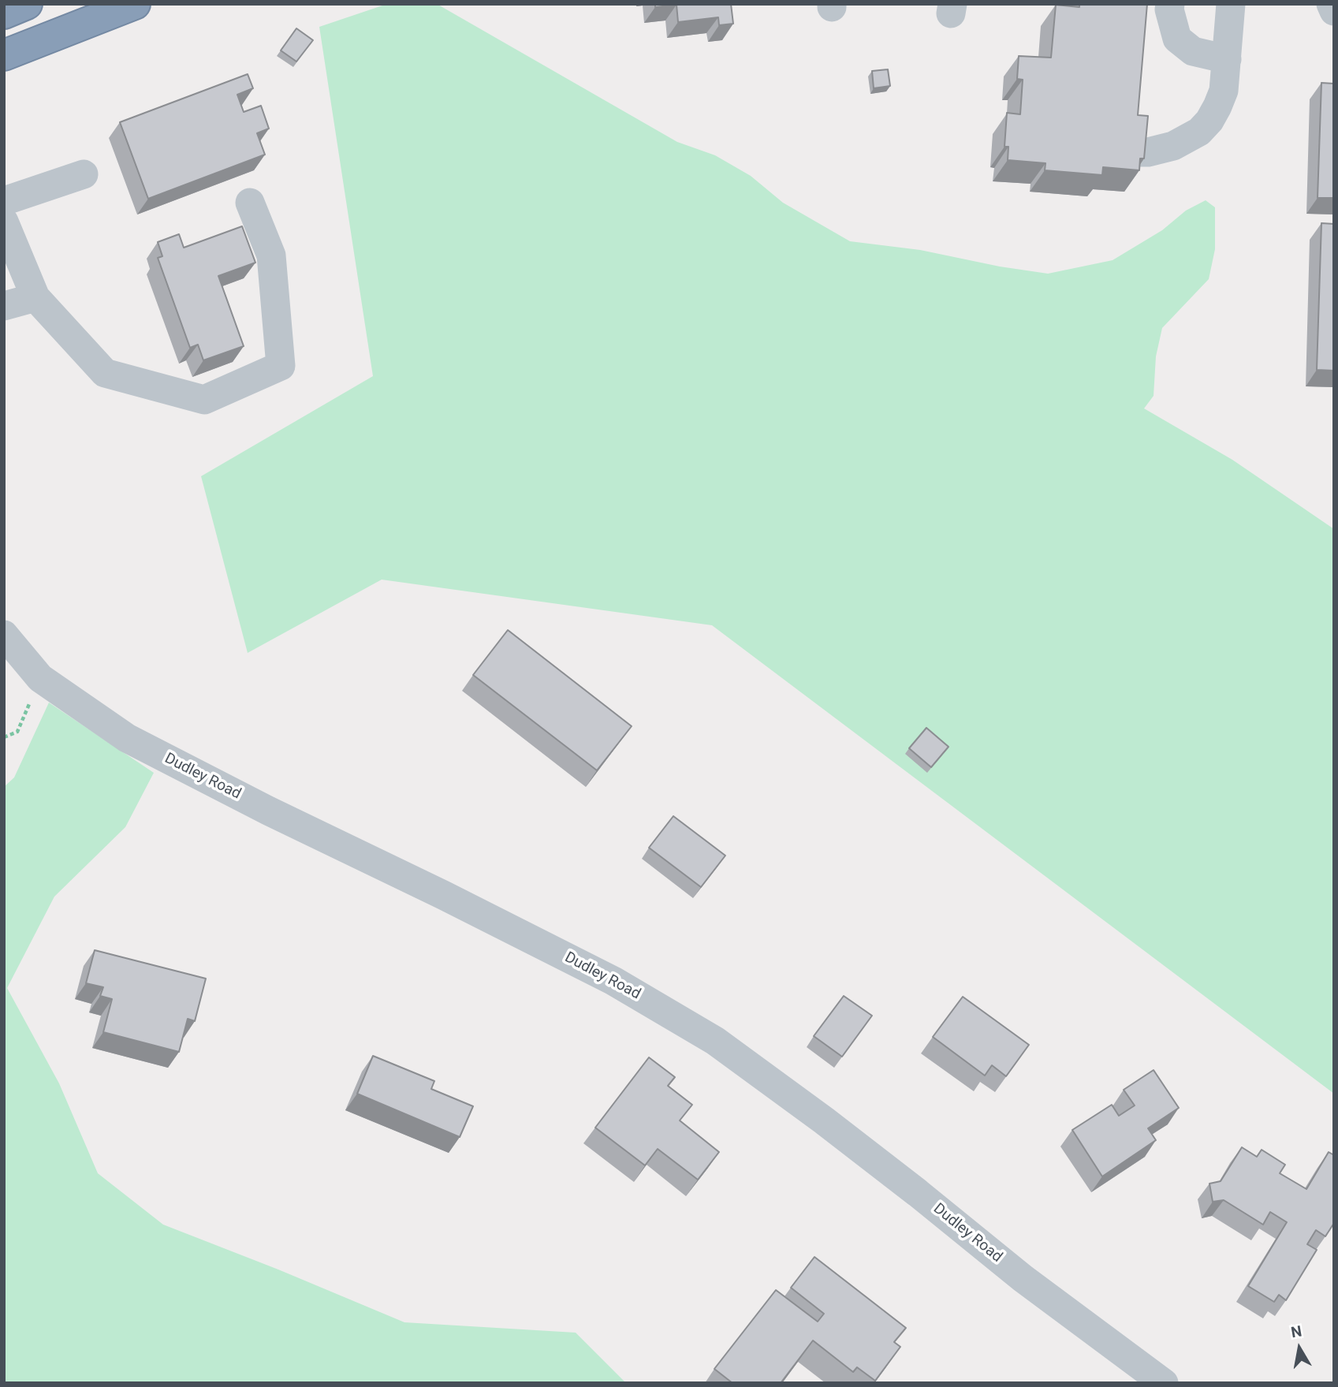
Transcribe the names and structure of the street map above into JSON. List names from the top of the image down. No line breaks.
{"streets":{"street":["Dudley Road"]},"north":"top"}
